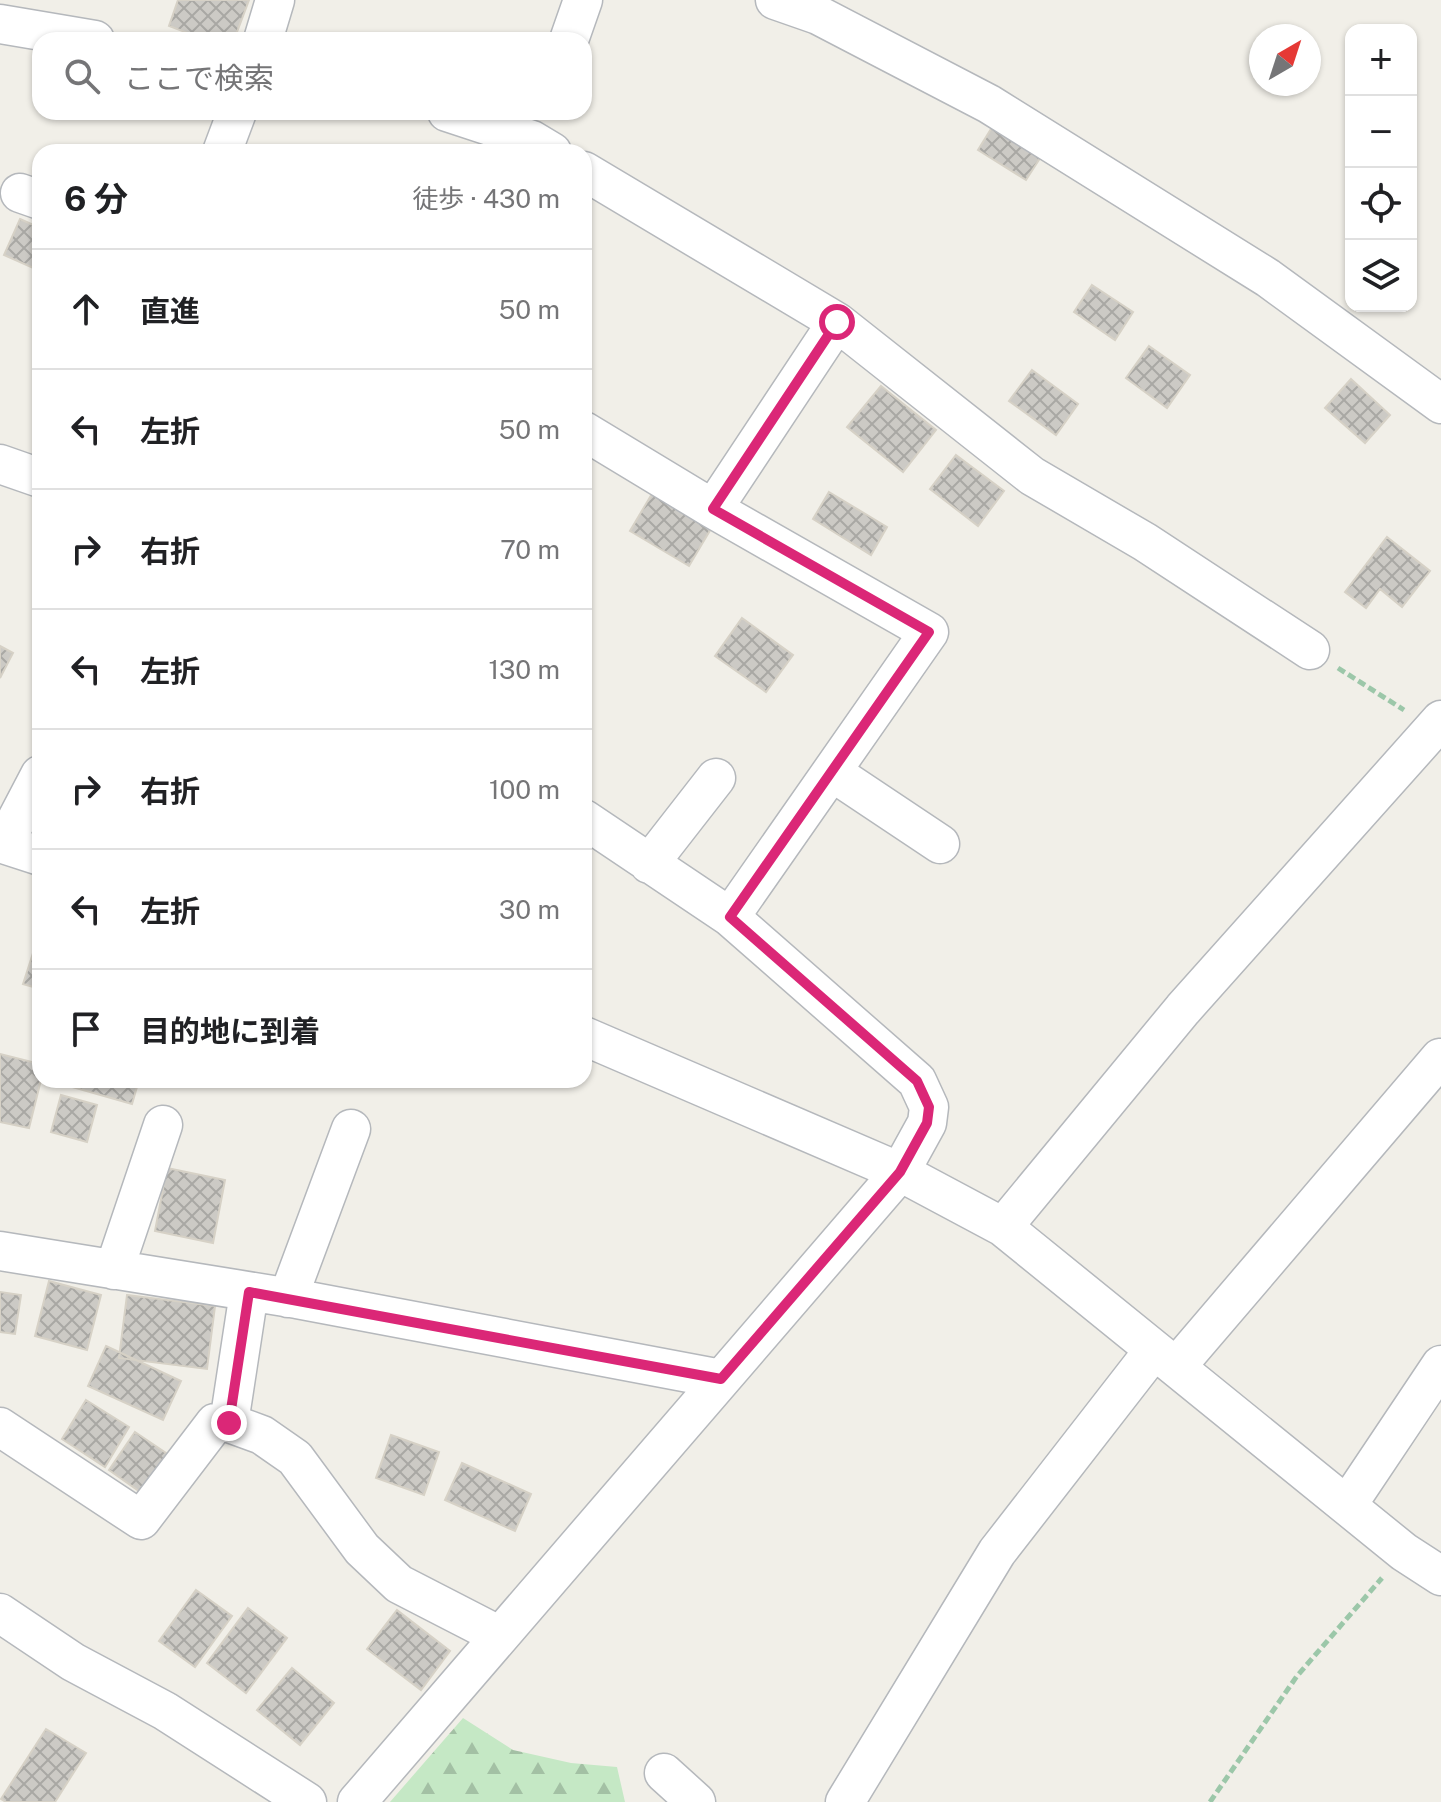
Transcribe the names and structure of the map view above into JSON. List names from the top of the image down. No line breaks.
{"north":"top right","page":{"map_buttons":["+","−"],"search":"ここで検索","heading":["6 分","徒歩 · 430 m"],"list":[["直進","50 m"],["左折","50 m"],["右折","70 m"],["左折","130 m"],["右折","100 m"],["左折","30 m"],"目的地に到着"]}}
